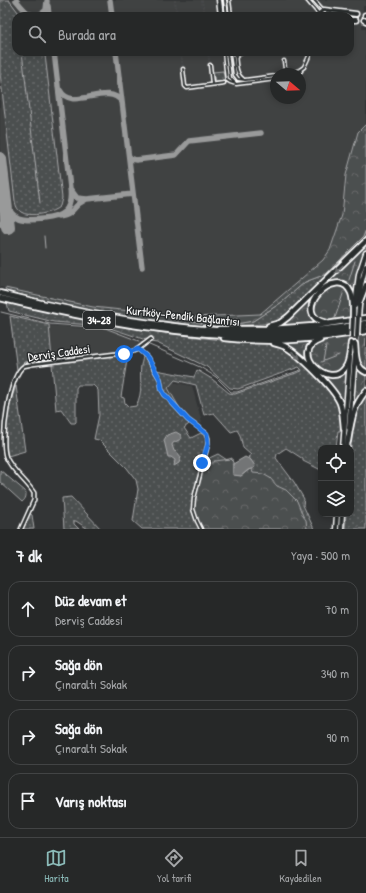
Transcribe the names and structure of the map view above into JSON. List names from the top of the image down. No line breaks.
{"streets":{"highway":["Kurtköy-Pendik Bağlantısı","34-28"],"street":["Derviş Caddesi"]},"north":"right","page":{"search":"Burada ara","heading":["7 dk","Yaya · 500 m"],"list":[["Düz devam et","Derviş Caddesi","70 m"],["Sağa dön","Çınaraltı Sokak","340 m"],["Sağa dön","Çınaraltı Sokak","90 m"],"Varış noktası"],"nav":["Harita","Yol tarifi","Kaydedilen"]}}
